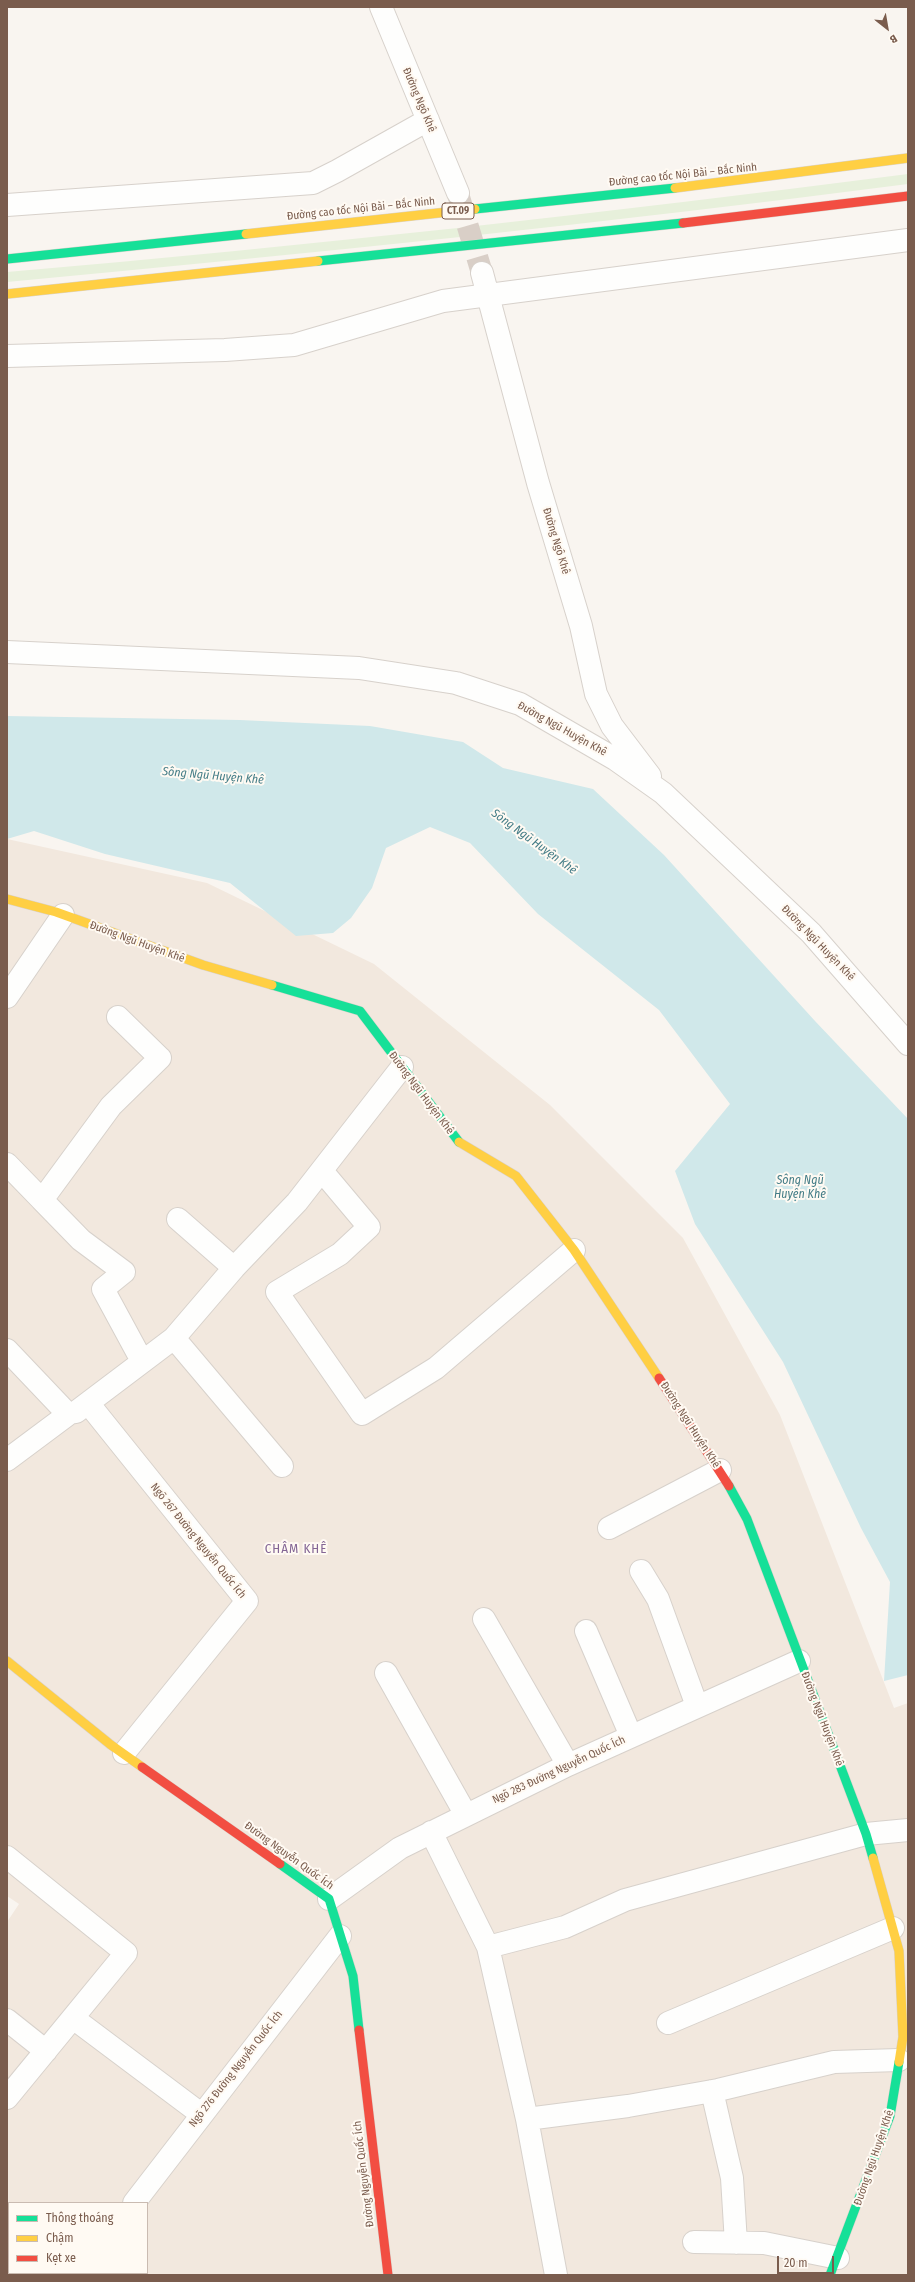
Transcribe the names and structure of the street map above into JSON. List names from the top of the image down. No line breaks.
{"streets":{"main road":["Đường cao tốc Nội Bài – Bắc Ninh","CT.09","Đường Ngũ Huyện Khê","Đường Nguyễn Quốc Ích"],"street":["Đường Ngô Khê","Ngõ 267 Đường Nguyễn Quốc Ích","Ngõ 283 Đường Nguyễn Quốc Ích","Ngõ 276 Đường Nguyễn Quốc Ích"]},"crossings":[["Đường Ngô Khê","Đường Ngũ Huyện Khê"],["Đường Ngũ Huyện Khê","Ngõ 283 Đường Nguyễn Quốc Ích"],["Ngõ 267 Đường Nguyễn Quốc Ích","Đường Nguyễn Quốc Ích"],["Ngõ 283 Đường Nguyễn Quốc Ích","Đường Nguyễn Quốc Ích"],["Đường Nguyễn Quốc Ích","Ngõ 276 Đường Nguyễn Quốc Ích"]],"districts":["CHÂM KHÊ"],"water":["Sông Ngũ Huyện Khê"],"legend":["Thông thoáng","Chậm","Kẹt xe"],"scale_bar":"20 m","north":"bottom right"}
